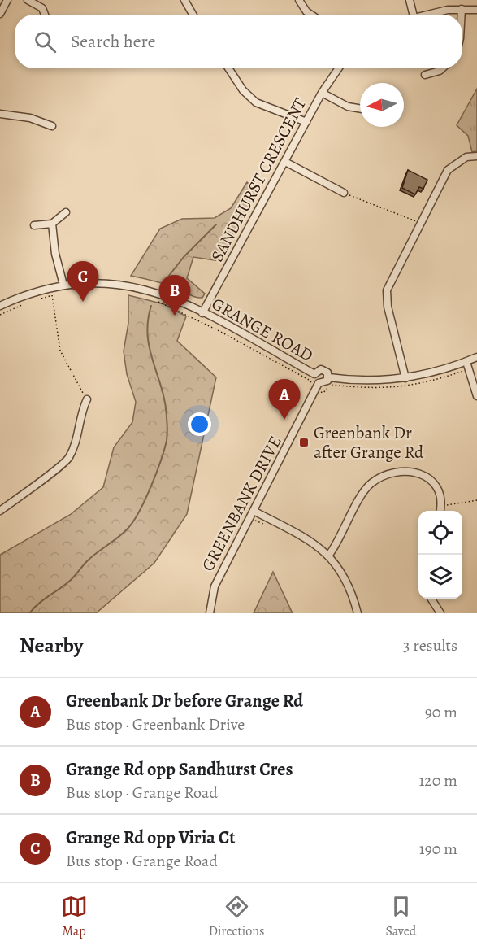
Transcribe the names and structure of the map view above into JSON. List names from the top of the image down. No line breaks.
{"streets":{"street":["SANDHURST CRESCENT","GRANGE ROAD","GREENBANK DRIVE"]},"crossings":[["SANDHURST CRESCENT","GRANGE ROAD"],["GRANGE ROAD","GREENBANK DRIVE"]],"places":{"transit":["Greenbank Dr after Grange Rd"]},"north":"left","page":{"search":"Search here","pins":["C","B","A"],"heading":["Nearby","3 results"],"list":[{"mark":"A","name":"Greenbank Dr before Grange Rd","note":"Bus stop · Greenbank Drive","value":"90 m"},{"mark":"B","name":"Grange Rd opp Sandhurst Cres","note":"Bus stop · Grange Road","value":"120 m"},{"mark":"C","name":"Grange Rd opp Viria Ct","note":"Bus stop · Grange Road","value":"190 m"}],"nav":["Map","Directions","Saved"]}}
